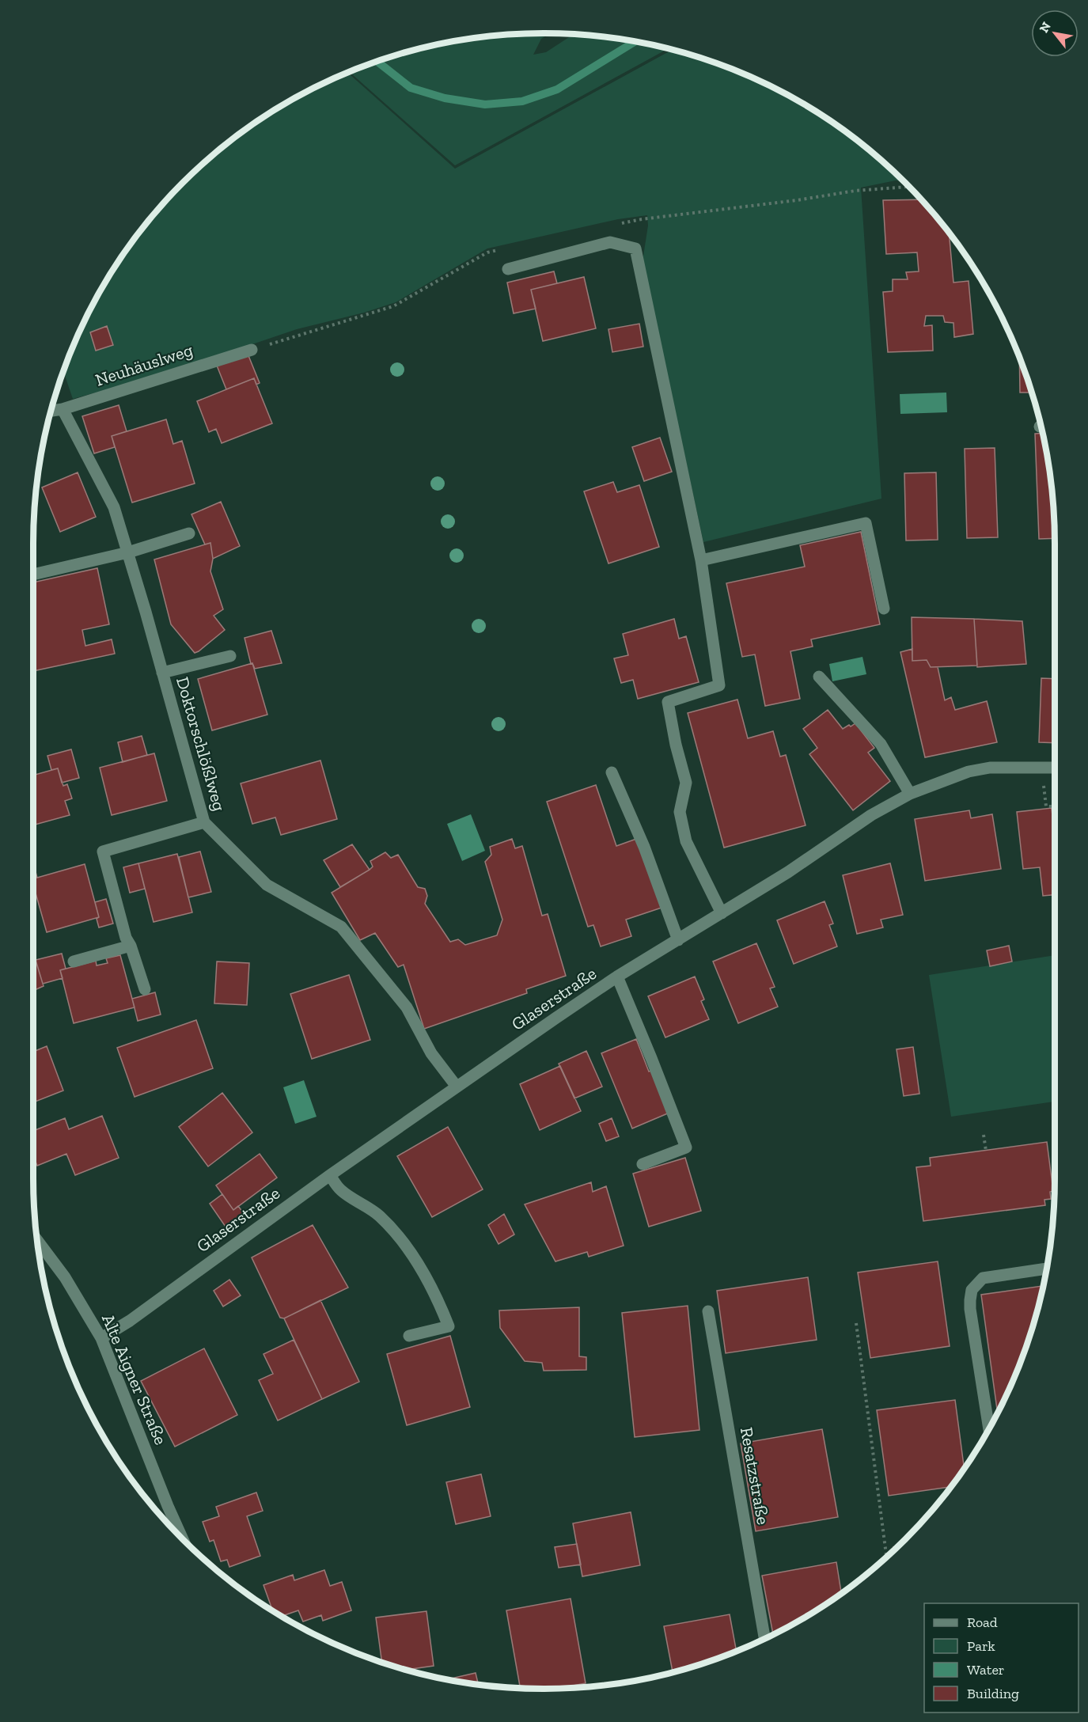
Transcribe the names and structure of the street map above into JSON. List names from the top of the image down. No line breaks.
{"streets":{"street":["Neuhäuslweg","Doktorschlößlweg","Glaserstraße","Alte Aigner Straße","Resatzstraße"]},"crossings":[["Neuhäuslweg","Doktorschlößlweg"],["Doktorschlößlweg","Glaserstraße"],["Glaserstraße","Alte Aigner Straße"]],"legend":["Road","Park","Water","Building"],"north":"top left"}
